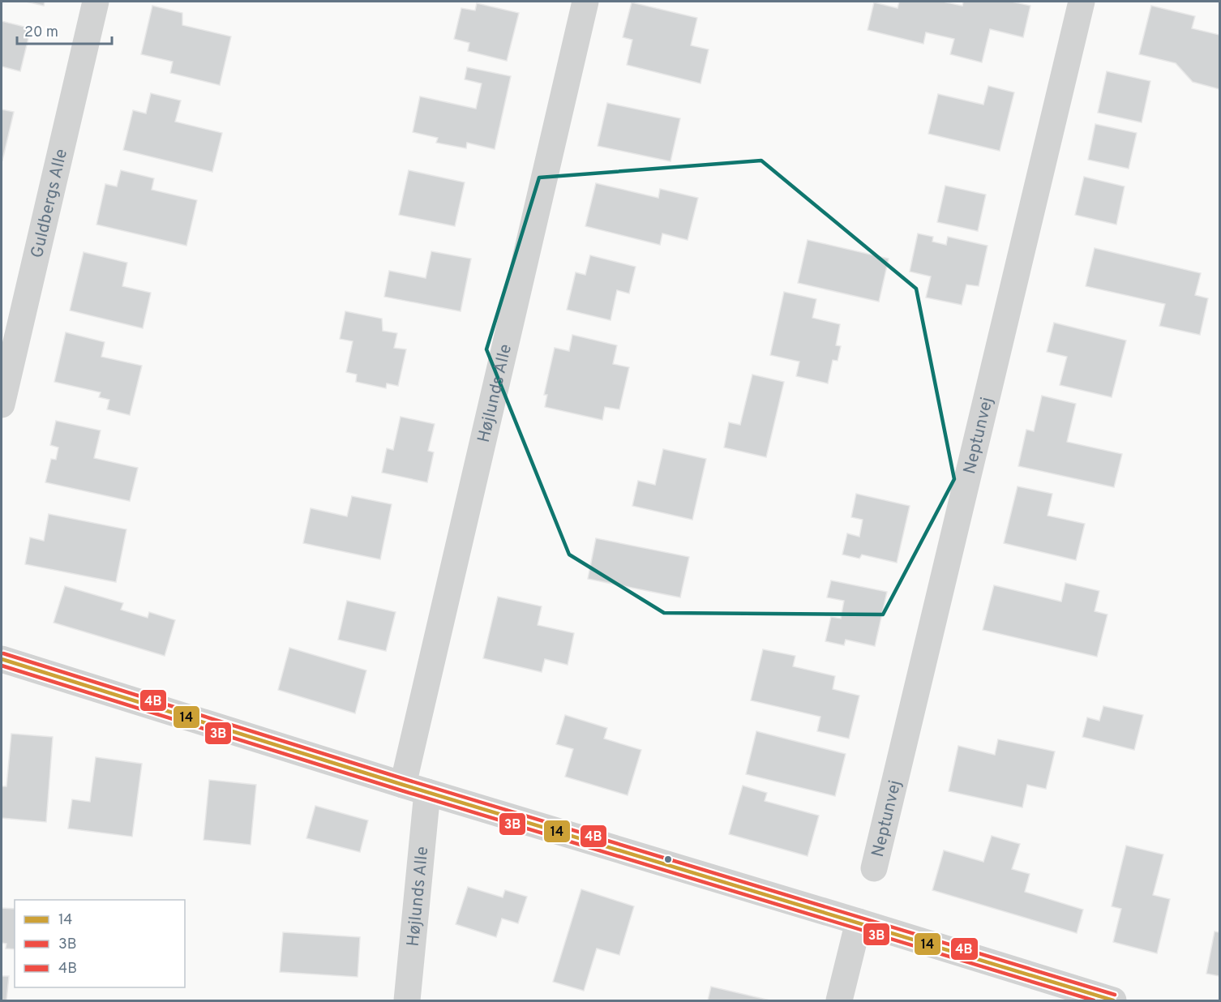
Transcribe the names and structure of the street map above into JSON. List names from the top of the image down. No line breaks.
{"streets":{"street":["Guldbergs Alle","Højlunds Alle","Neptunvej"]},"lines":["transit line 4B","transit line 14","transit line 3B"],"legend":["14","3B","4B"],"scale_bar":"20 m"}
